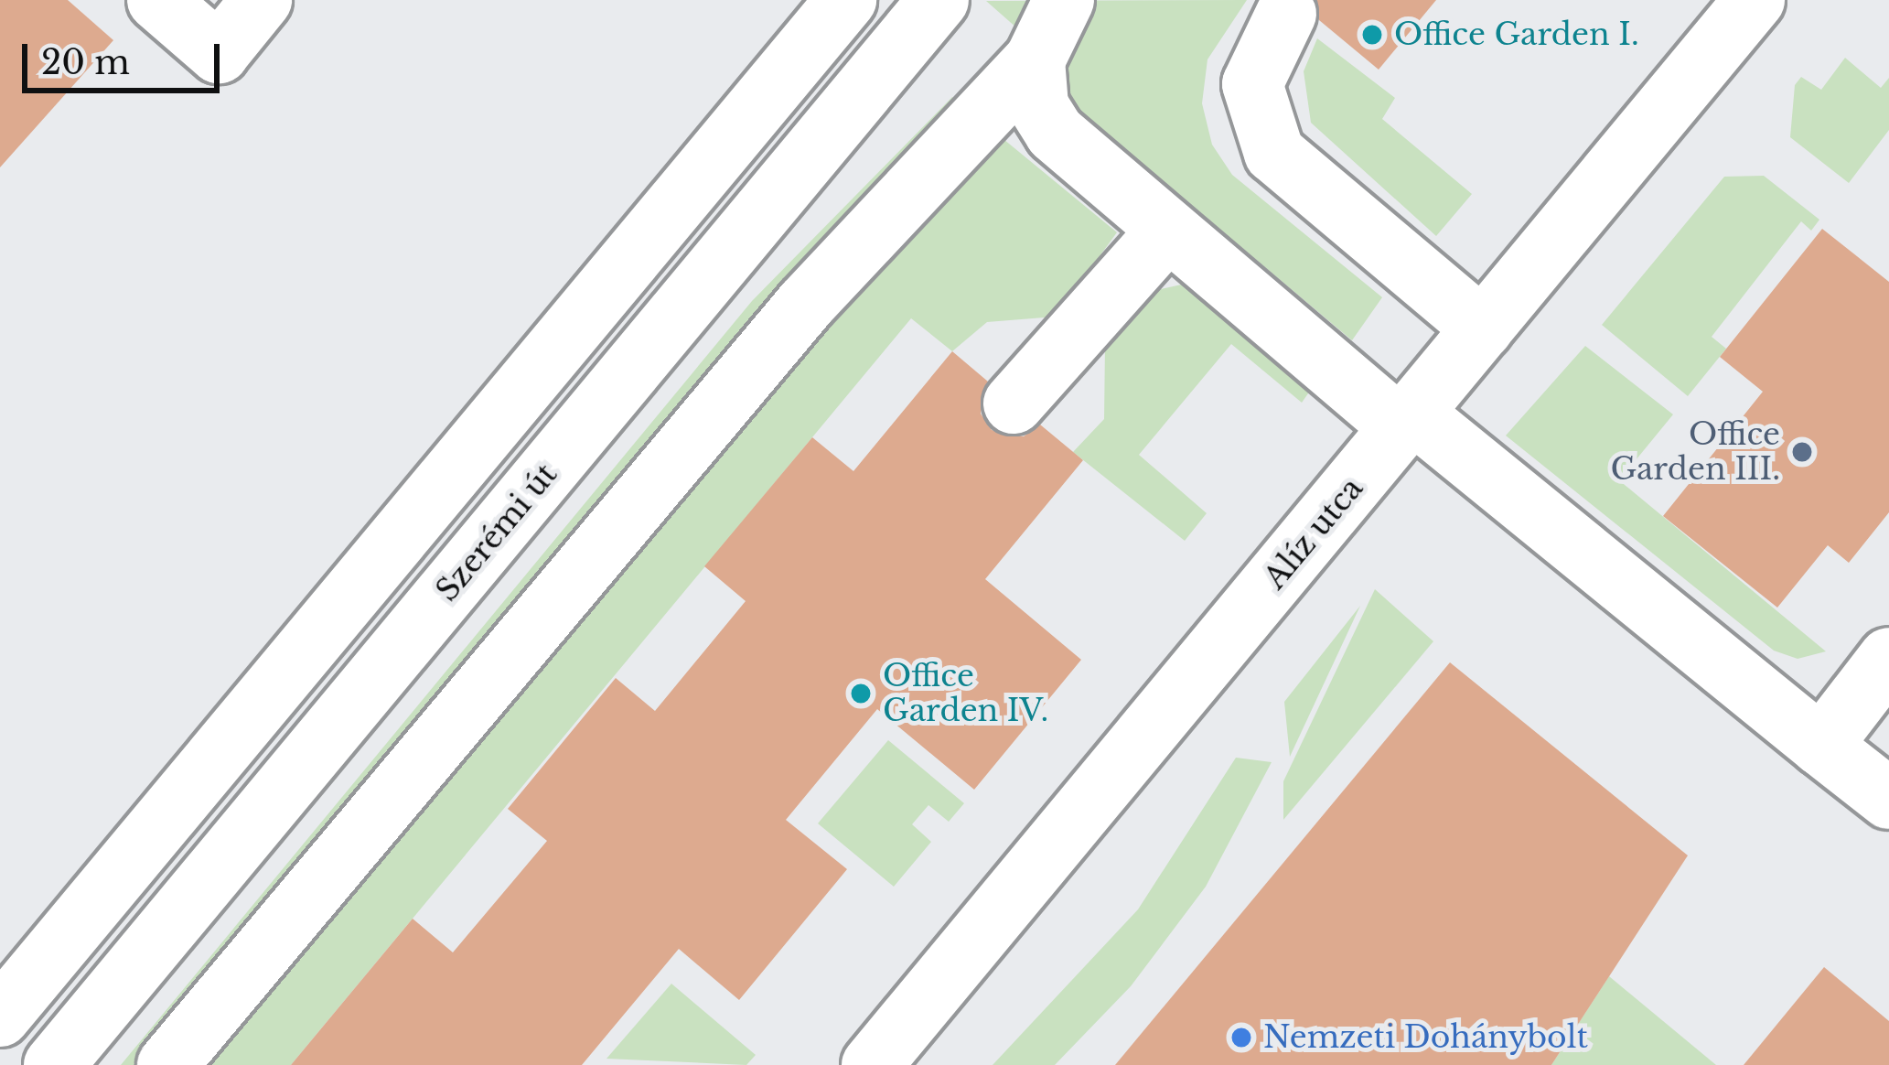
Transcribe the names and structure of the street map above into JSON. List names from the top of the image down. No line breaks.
{"streets":{"main road":["Szerémi út","Alíz utca"]},"places":["Office Garden I.","Office Garden III.","Office Garden IV.","Nemzeti Dohánybolt"],"scale_bar":"20 m"}
